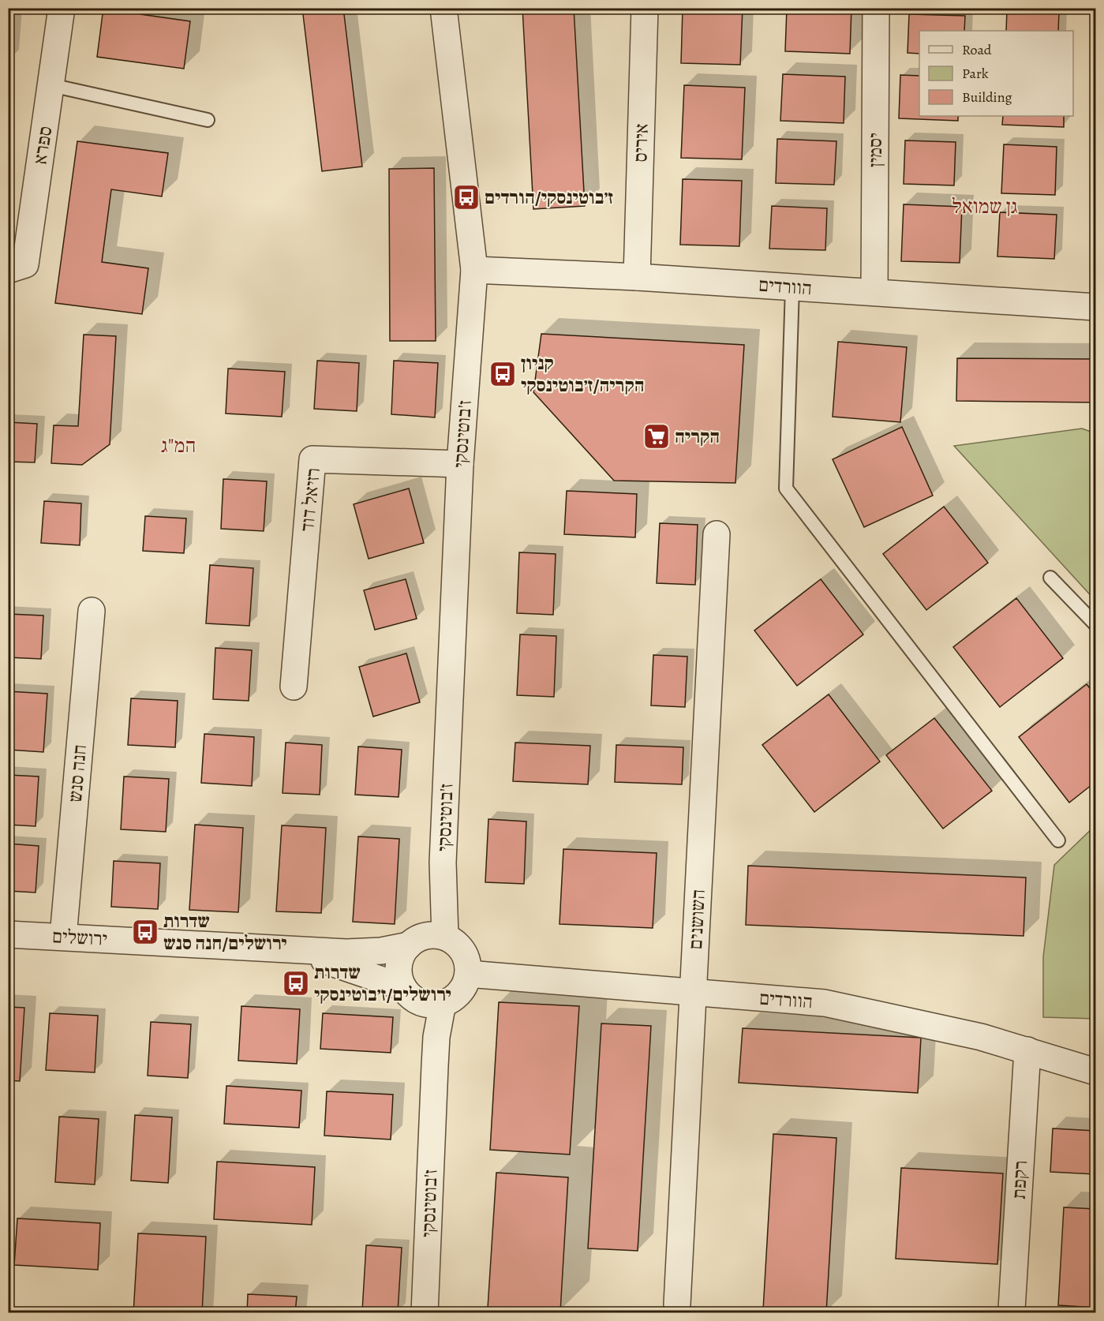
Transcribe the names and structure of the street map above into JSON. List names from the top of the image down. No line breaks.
{"streets":{"street":["איריס","ספרא","יסמין","הוורדים","ז'בוטינסקי","רזיאל דוד","חנה סנש","השושנים","ירושלים","רקפת"]},"crossings":[["איריס","הוורדים"],["יסמין","הוורדים"],["הוורדים","ז'בוטינסקי"],["הוורדים","השושנים"],["הוורדים","ירושלים"],["הוורדים","רקפת"],["ז'בוטינסקי","רזיאל דוד"],["ז'בוטינסקי","ירושלים"],["חנה סנש","ירושלים"]],"districts":["גן שמואל","המ\"ג"],"places":{"bus stop":["ז׳בוטינסקי/הורדים","קניון הקריה/ז׳בוטינסקי","שדרות ירושלים/חנה סנש","שדרות ירושלים/ז׳בוטינסקי"],"supermarket":["הקריה"]},"legend":["Road","Park","Building"]}
